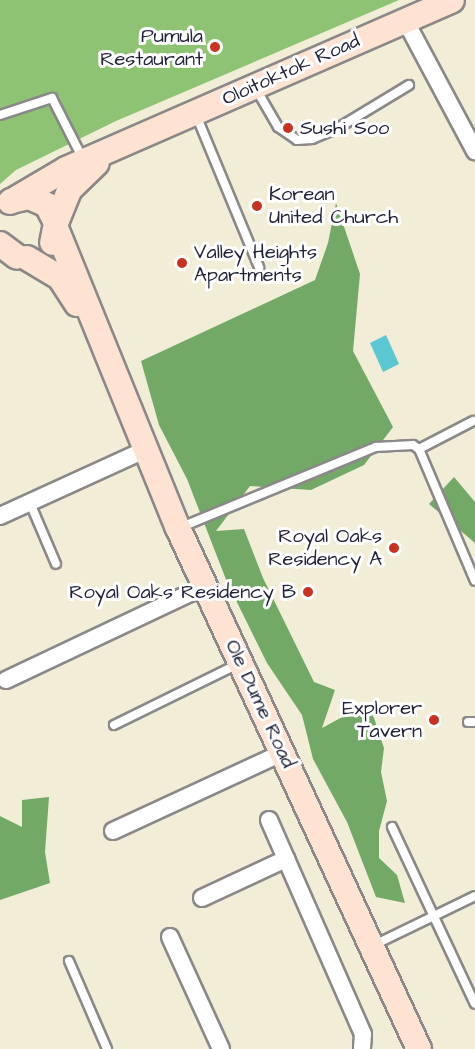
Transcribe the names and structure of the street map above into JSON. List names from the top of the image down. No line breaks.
{"streets":{"main road":["Oloitoktok Road","Ole Dume Road"]},"places":["Pumula Restaurant","Sushi Soo","Korean United Church","Valley Heights Apartments","Royal Oaks Residency A","Royal Oaks Residency B","Explorer Tavern"]}
